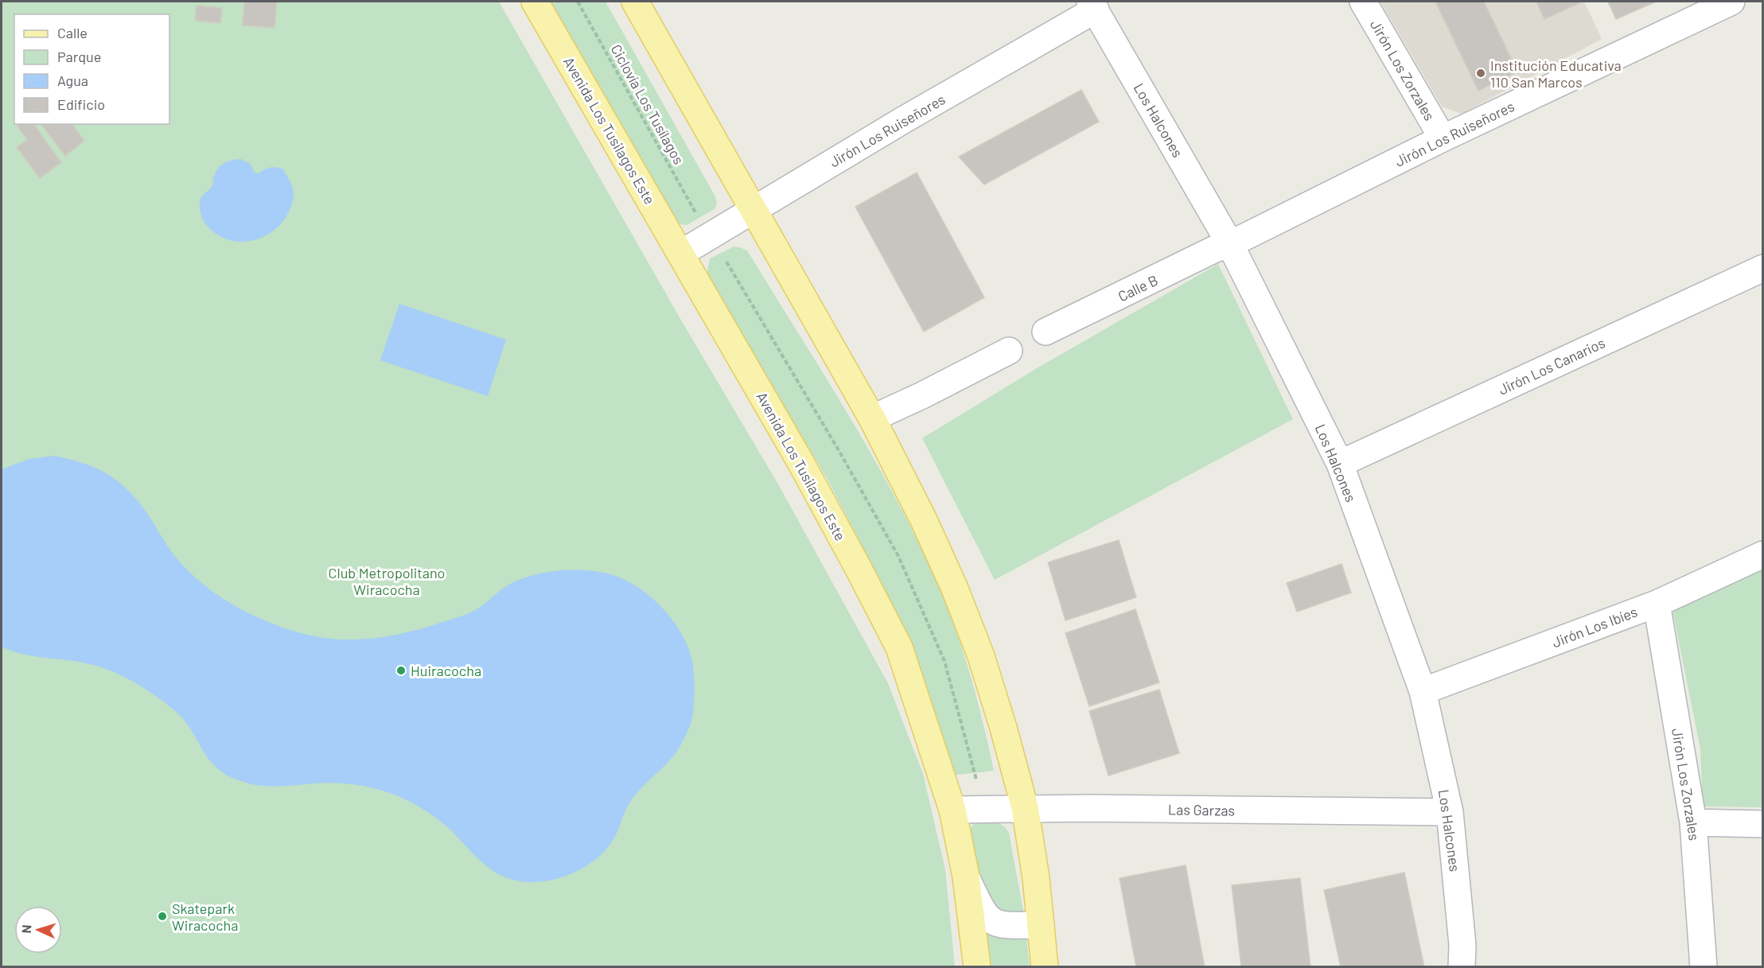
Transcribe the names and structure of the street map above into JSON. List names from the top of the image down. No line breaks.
{"streets":{"main road":["Avenida Los Tusilagos Este"],"street":["Jirón Los Zorzales","Los Halcones","Jirón Los Ruiseñores","Calle B","Jirón Los Canarios","Jirón Los Ibíes","Las Garzas"],"path":["Ciclovía Los Tusílagos"]},"crossings":[["Jirón Los Zorzales","Jirón Los Ruiseñores"],["Jirón Los Zorzales","Jirón Los Ibíes"],["Los Halcones","Jirón Los Ruiseñores"],["Los Halcones","Calle B"],["Los Halcones","Jirón Los Canarios"],["Los Halcones","Jirón Los Ibíes"],["Los Halcones","Las Garzas"],["Avenida Los Tusilagos Este","Jirón Los Ruiseñores"],["Avenida Los Tusilagos Este","Las Garzas"],["Jirón Los Ruiseñores","Calle B"]],"parks":["Club Metropolitano Wiracocha"],"places":["Institución Educativa 110 San Marcos","Huiracocha","Skatepark Wiracocha"],"legend":["Calle","Parque","Agua","Edificio"],"north":"left"}
